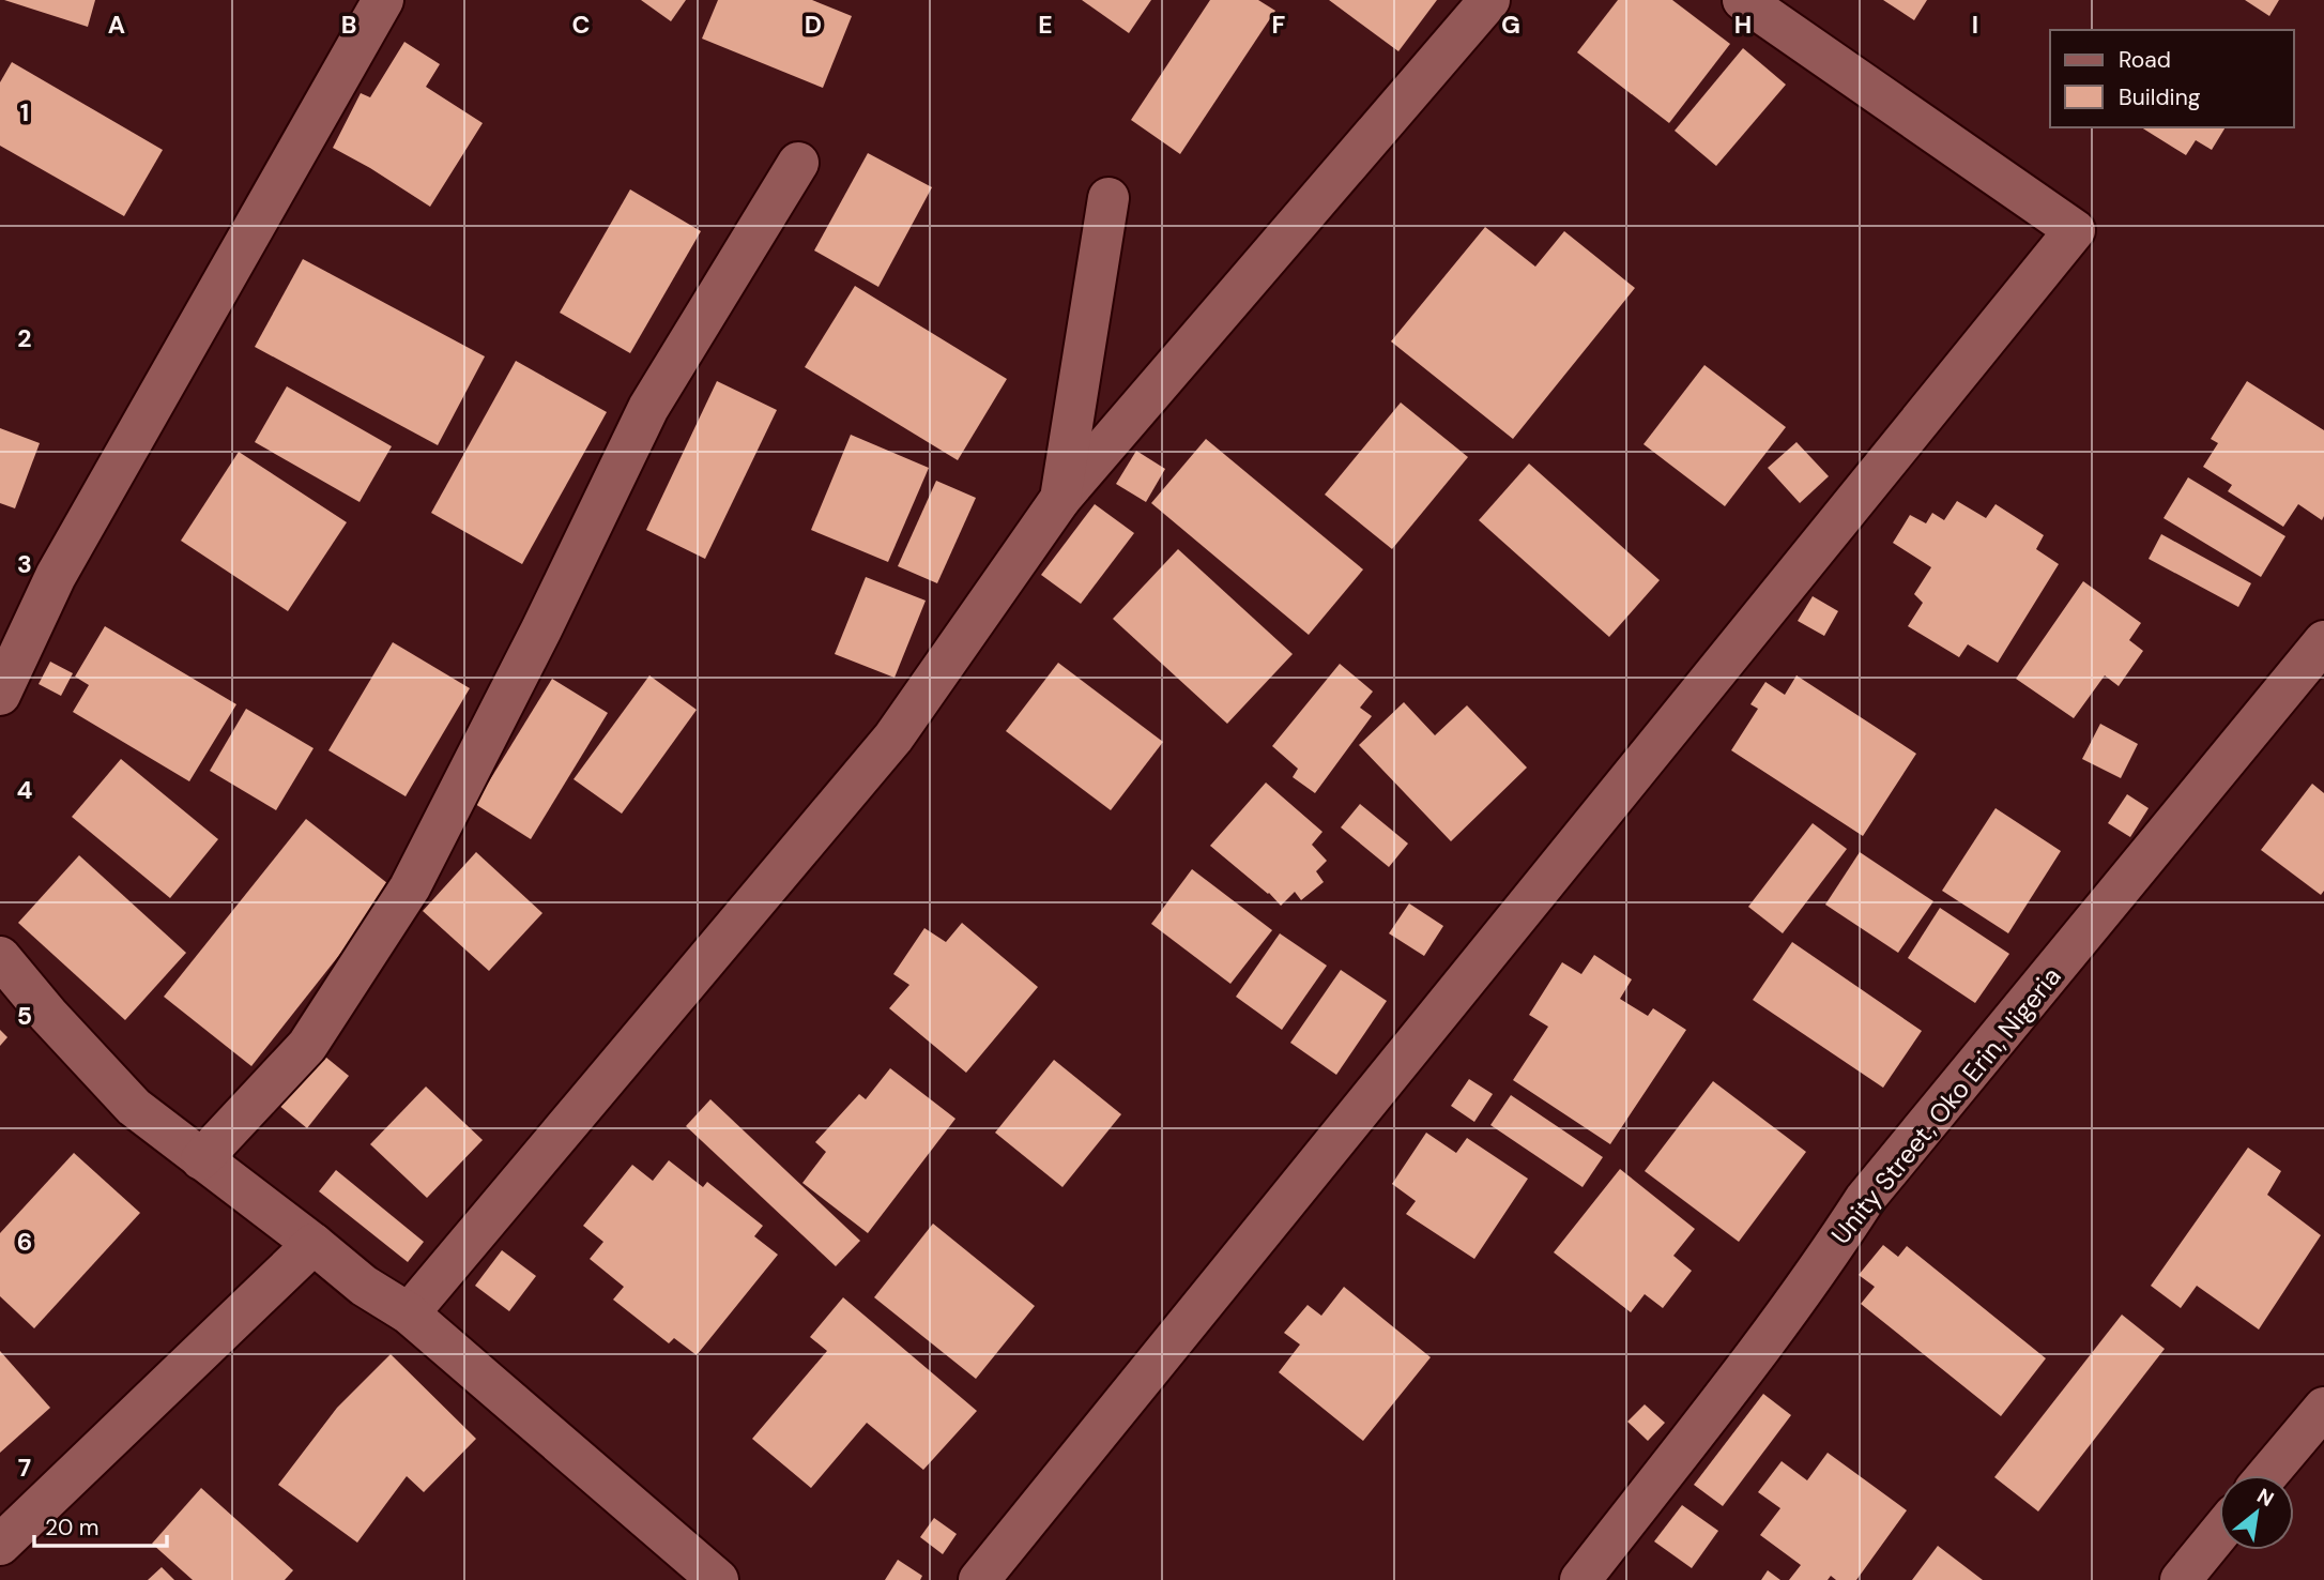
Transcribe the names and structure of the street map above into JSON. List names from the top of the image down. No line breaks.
{"streets":{"street":["Unity Street, Oko Erin, Nigeria"]},"legend":["Road","Building"],"scale_bar":"20 m","north":"top right","grid":{"columns":["A","B","C","D","E","F","G","H","I"],"rows":["1","2","3","4","5","6","7"]}}
